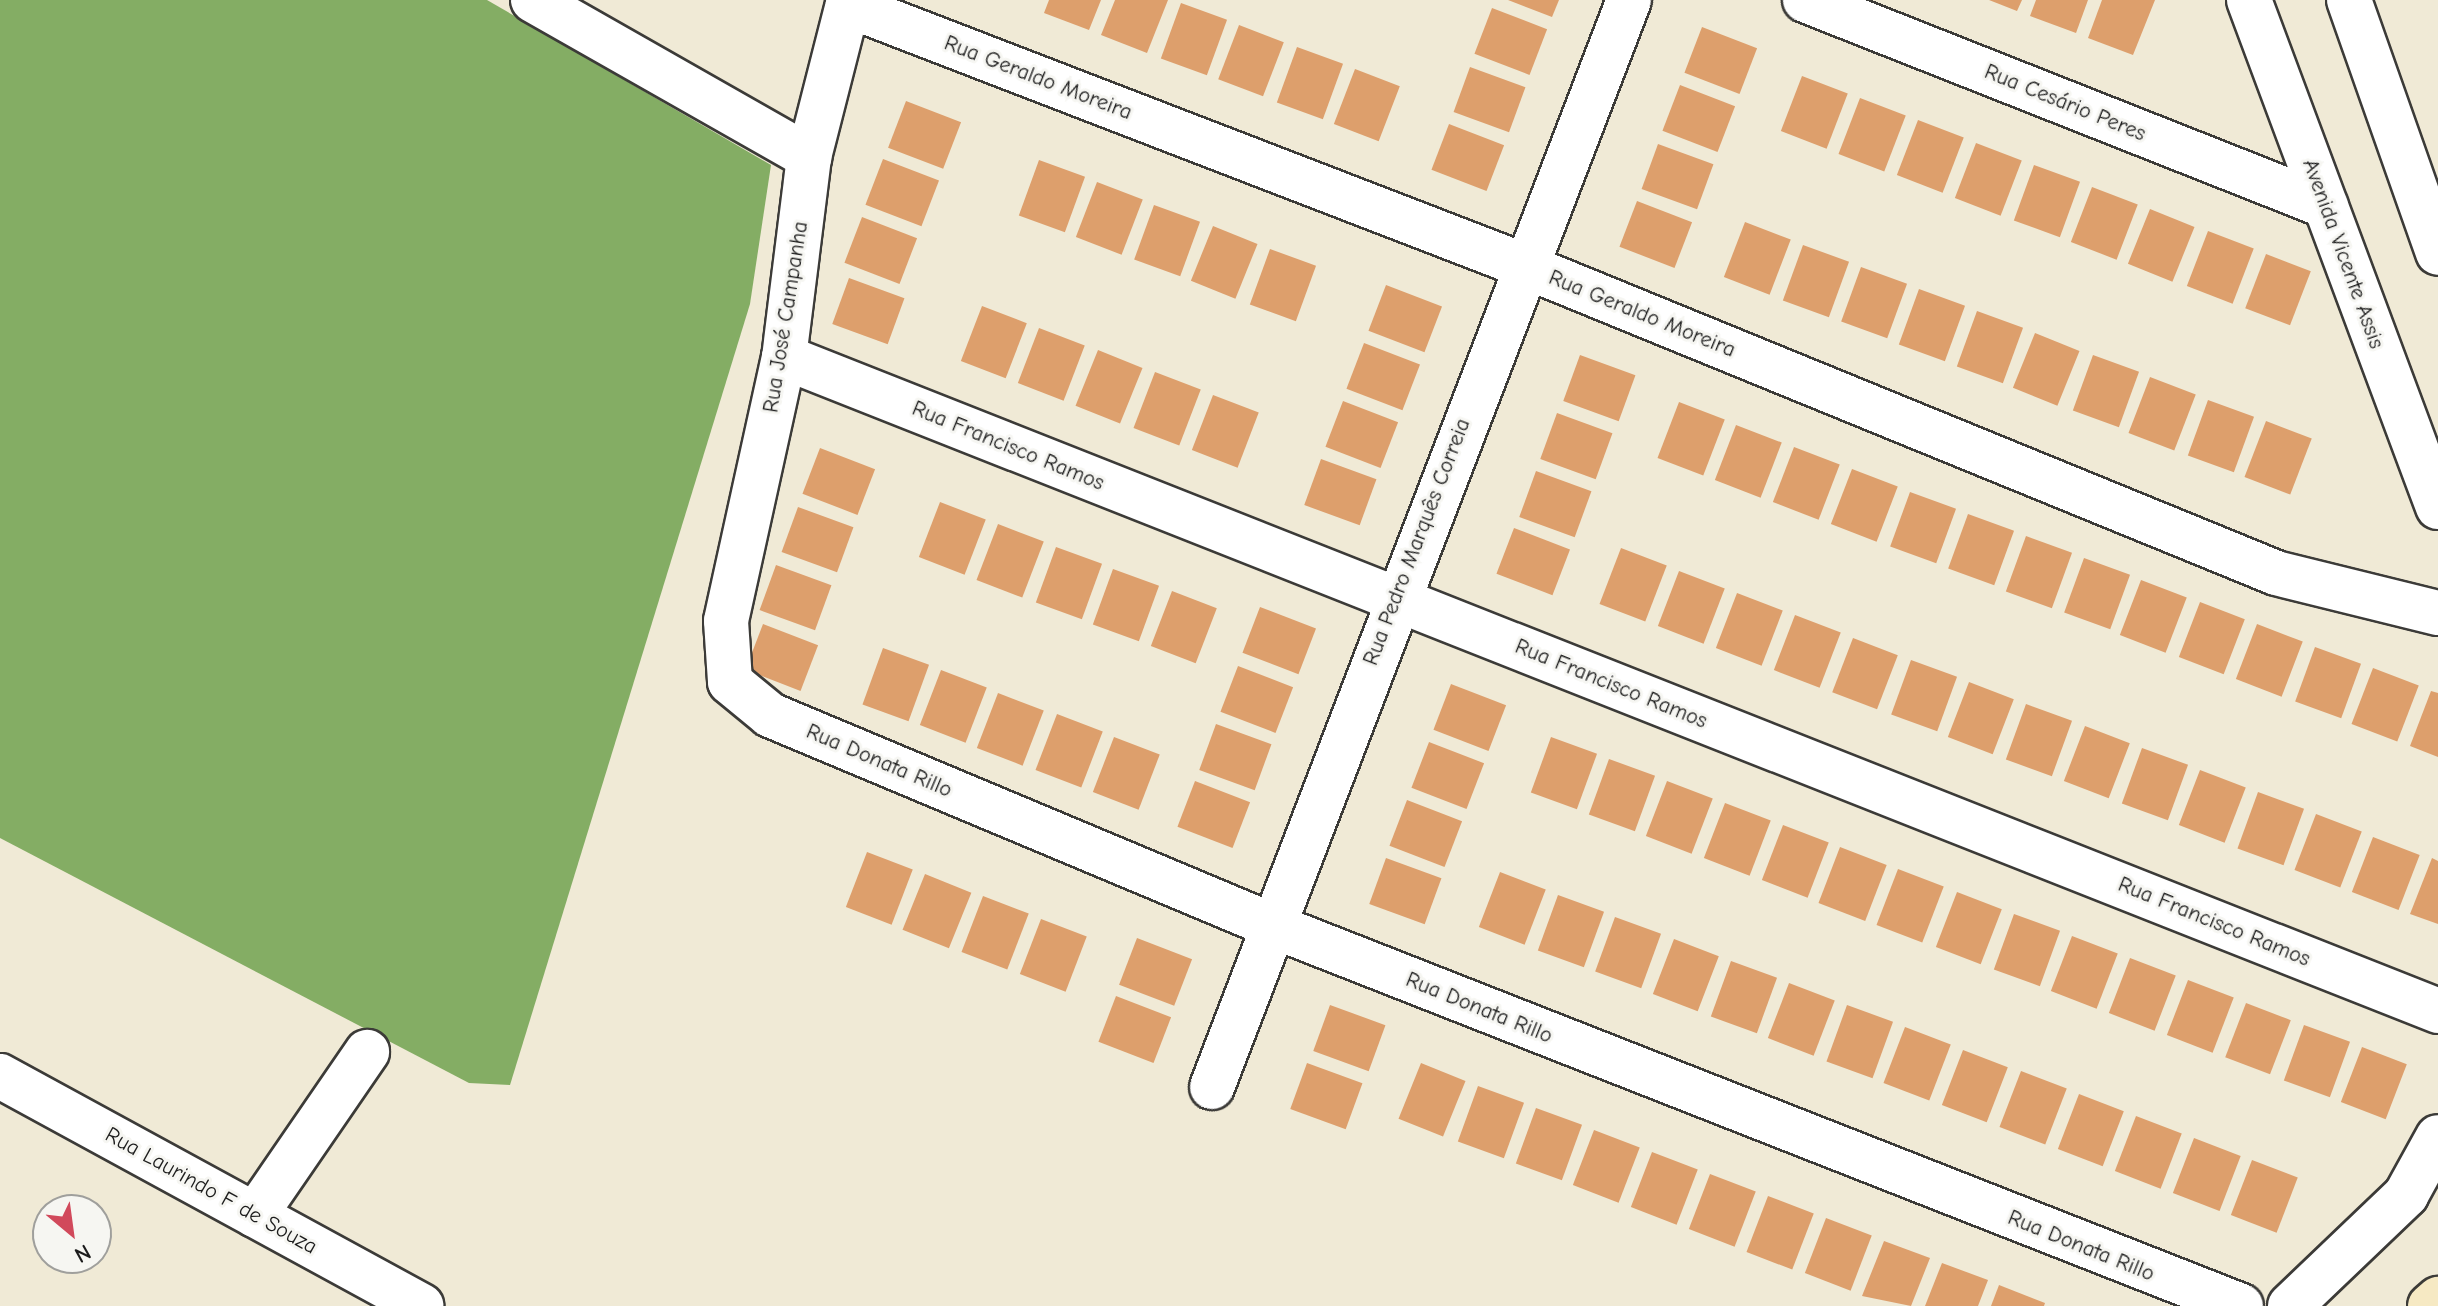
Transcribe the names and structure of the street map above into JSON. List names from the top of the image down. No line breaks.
{"streets":{"street":["Rua Geraldo Moreira","Rua Cesário Peres","Avenida Vicente Assis","Rua José Campanha","Rua Francisco Ramos","Rua Pedro Marquês Correia","Rua Donata Rillo","Rua Laurindo F de Souza"]},"crossings":[["Rua Geraldo Moreira","Rua José Campanha"],["Rua Geraldo Moreira","Rua Pedro Marquês Correia"],["Rua Cesário Peres","Avenida Vicente Assis"],["Rua José Campanha","Rua Francisco Ramos"],["Rua José Campanha","Rua Donata Rillo"],["Rua Francisco Ramos","Rua Pedro Marquês Correia"],["Rua Pedro Marquês Correia","Rua Donata Rillo"]],"north":"bottom right"}
